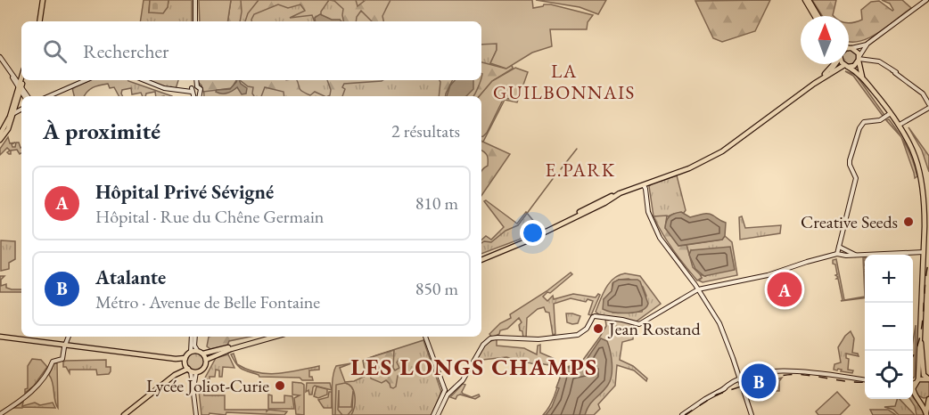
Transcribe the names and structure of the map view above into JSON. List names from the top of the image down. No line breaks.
{"districts":["LA GUILBONNAIS","E.PARK","LES LONGS CHAMPS"],"places":["Creative Seeds","Jean Rostand","Lycée Joliot-Curie"],"north":"top","page":{"search":"Rechercher","heading":["À proximité","2 résultats"],"list":[{"mark":"A","name":"Hôpital Privé Sévigné","note":"Hôpital · Rue du Chêne Germain","value":"810 m"},{"mark":"B","name":"Atalante","note":"Métro · Avenue de Belle Fontaine","value":"850 m"}],"map_buttons":["+","−"],"pins":["A","B"]}}
